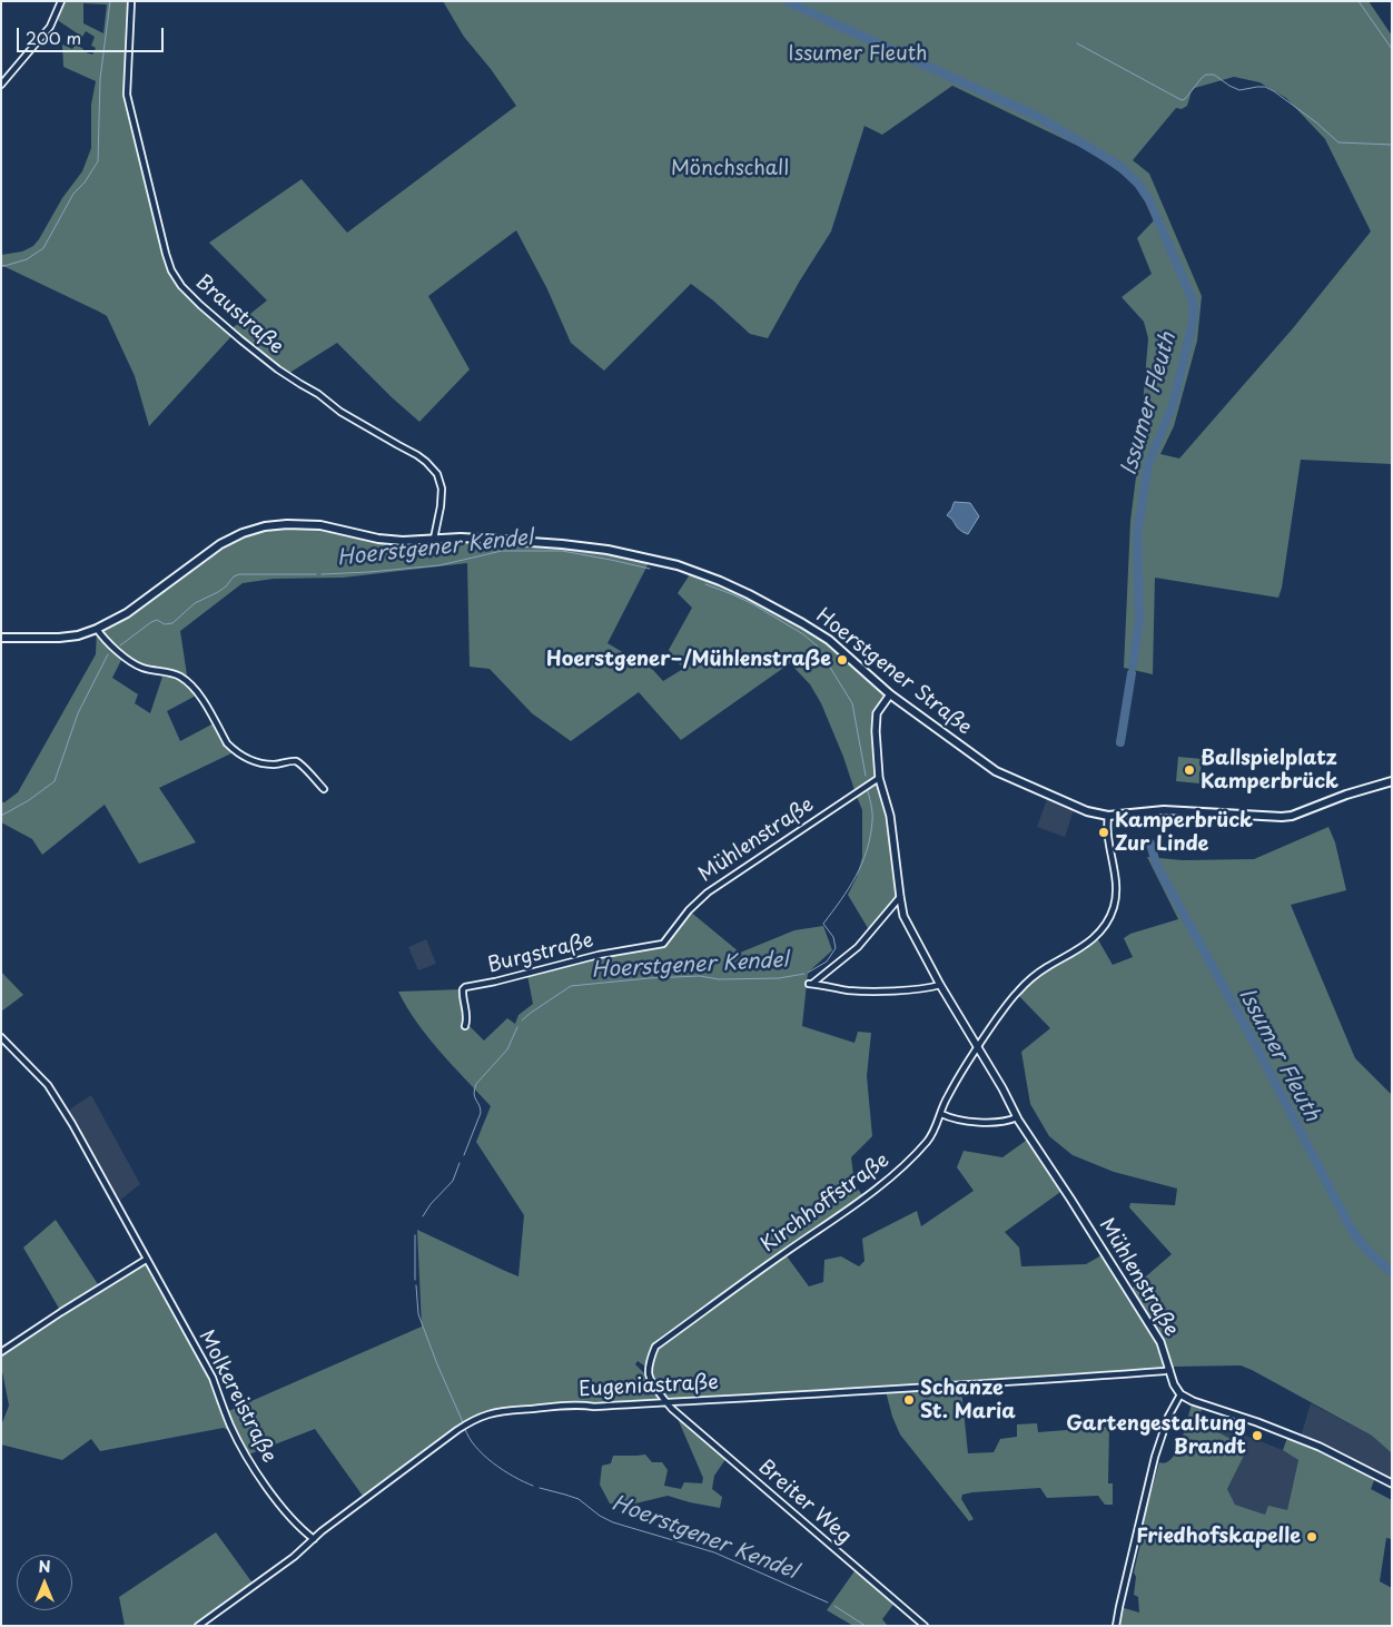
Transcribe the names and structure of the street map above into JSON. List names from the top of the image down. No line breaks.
{"streets":{"main road":["Hoerstgener Straße"],"street":["Braustraße","Mühlenstraße","Burgstraße","Kirchhoffstraße","Eugeniastraße","Molkereistraße","Breiter Weg"]},"crossings":[["Braustraße","Hoerstgener Straße"],["Hoerstgener Straße","Mühlenstraße"],["Hoerstgener Straße","Kirchhoffstraße"],["Mühlenstraße","Burgstraße"],["Mühlenstraße","Kirchhoffstraße"],["Mühlenstraße","Eugeniastraße"],["Kirchhoffstraße","Eugeniastraße"],["Kirchhoffstraße","Breiter Weg"],["Eugeniastraße","Molkereistraße"],["Eugeniastraße","Breiter Weg"]],"water":["Issumer Fleuth","Hoerstgener Kendel"],"parks":["Issumer Fleuth","Mönchschall"],"places":["Hoerstgener−/Mühlenstraße","Ballspielplatz Kamperbrück","Kamperbrück Zur Linde","Schanze St. Maria","Gartengestaltung Brandt","Friedhofskapelle"],"scale_bar":"200 m","north":"top"}
